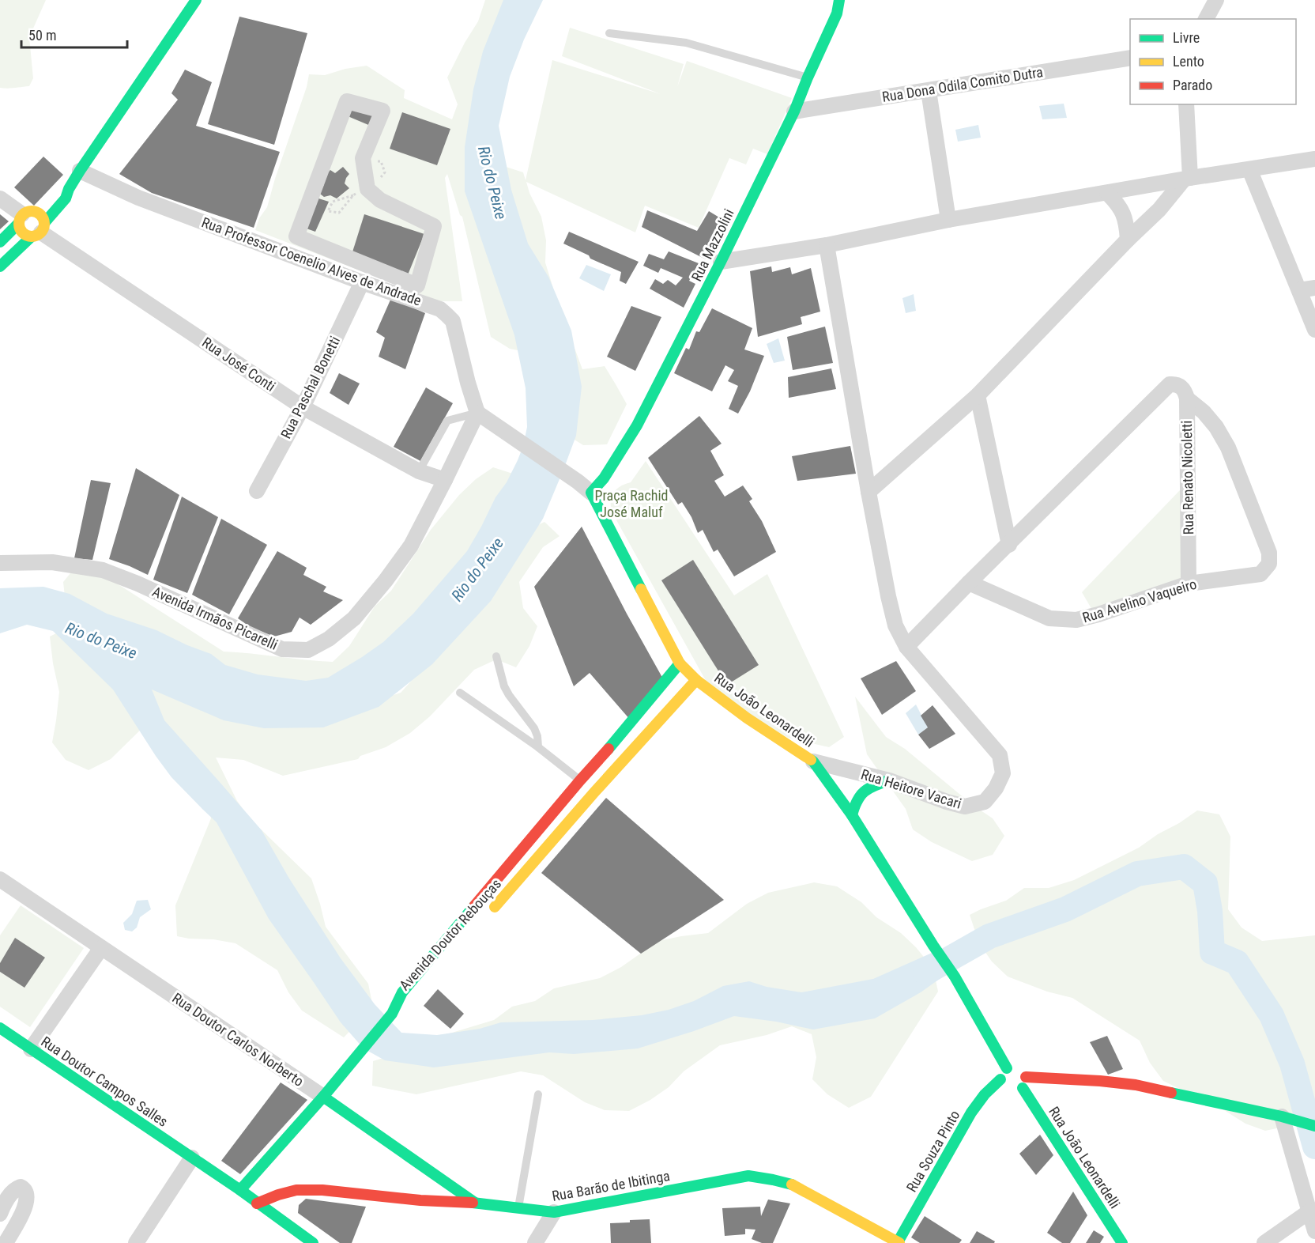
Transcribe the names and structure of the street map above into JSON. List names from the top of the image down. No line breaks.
{"streets":{"street":["Rua Dona Odila Comito Dutra","Rua Mazzolini","Rua Professor Coenelio Alves de Andrade","Rua José Conti","Rua Paschal Bonetti","Rua Renato Nicoletti","Rua Avelino Vaqueiro","Avenida Irmãos Picarelli","Rua João Leonardelli","Rua Heitore Vacari","Avenida Doutor Rebouças","Rua Doutor Carlos Norberto","Rua Doutor Campos Salles","Rua Souza Pinto","Rua Barão de Ibitinga"]},"crossings":[["Rua Dona Odila Comito Dutra","Rua Mazzolini"],["Rua Mazzolini","Rua João Leonardelli"],["Rua Professor Coenelio Alves de Andrade","Rua Paschal Bonetti"],["Rua Professor Coenelio Alves de Andrade","Avenida Irmãos Picarelli"],["Rua José Conti","Rua Paschal Bonetti"],["Rua José Conti","Avenida Irmãos Picarelli"],["Rua Renato Nicoletti","Rua Avelino Vaqueiro"],["Rua João Leonardelli","Rua Heitore Vacari"],["Rua João Leonardelli","Avenida Doutor Rebouças"],["Rua João Leonardelli","Rua Souza Pinto"],["Rua Doutor Carlos Norberto","Rua Barão de Ibitinga"],["Rua Souza Pinto","Rua Barão de Ibitinga"]],"water":["Rio do Peixe"],"parks":["Praça Rachid José Maluf"],"legend":["Livre","Lento","Parado"],"scale_bar":"50 m"}
